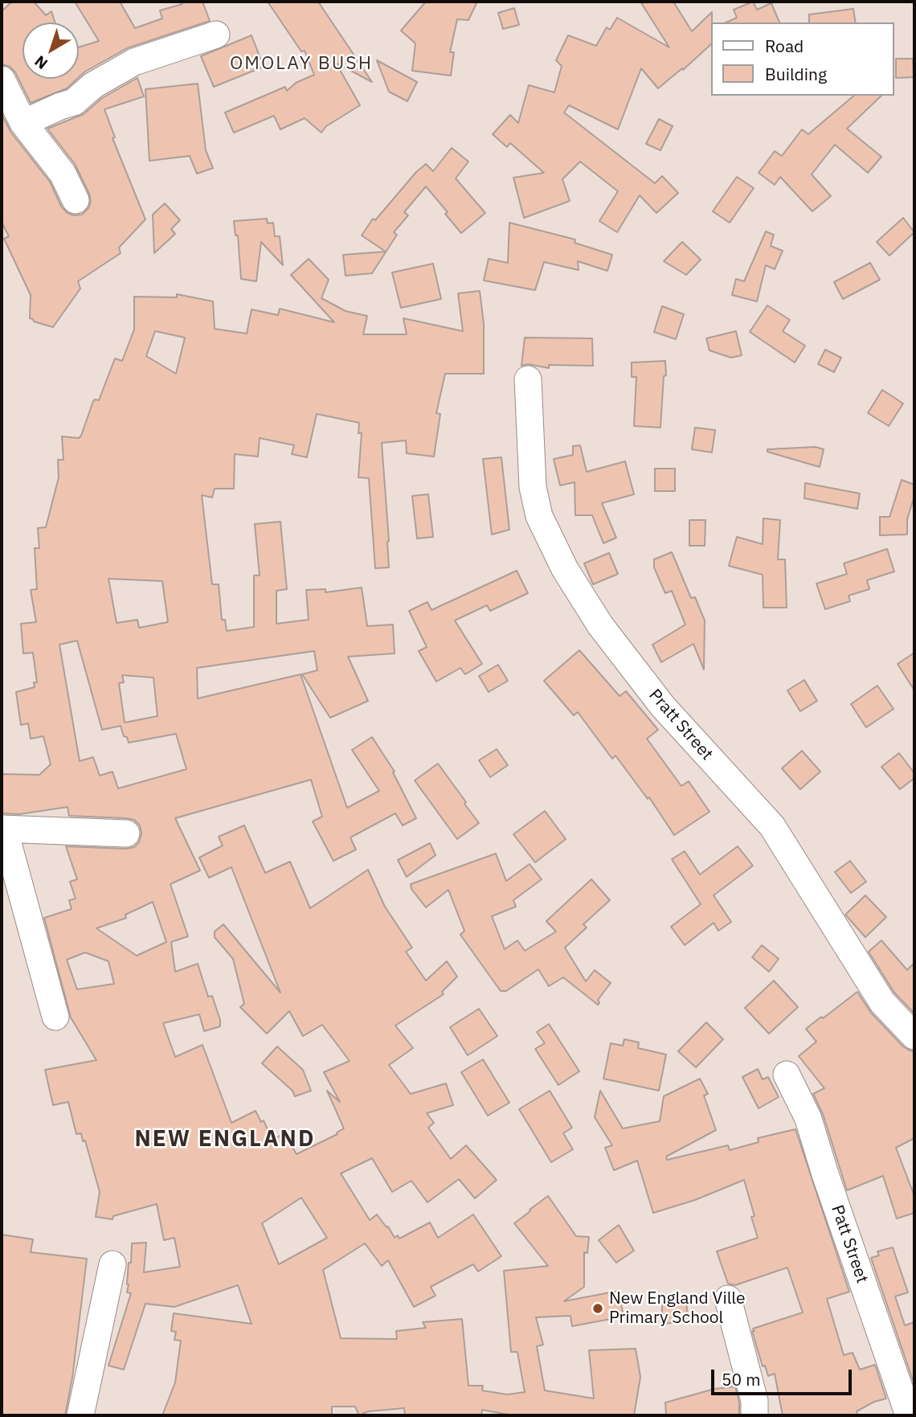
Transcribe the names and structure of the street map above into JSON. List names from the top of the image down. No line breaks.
{"streets":{"street":["Pratt Street","Patt Street"]},"districts":["OMOLAY BUSH","NEW ENGLAND"],"places":["New England Ville Primary School"],"legend":["Road","Building"],"scale_bar":"50 m","north":"bottom left"}
